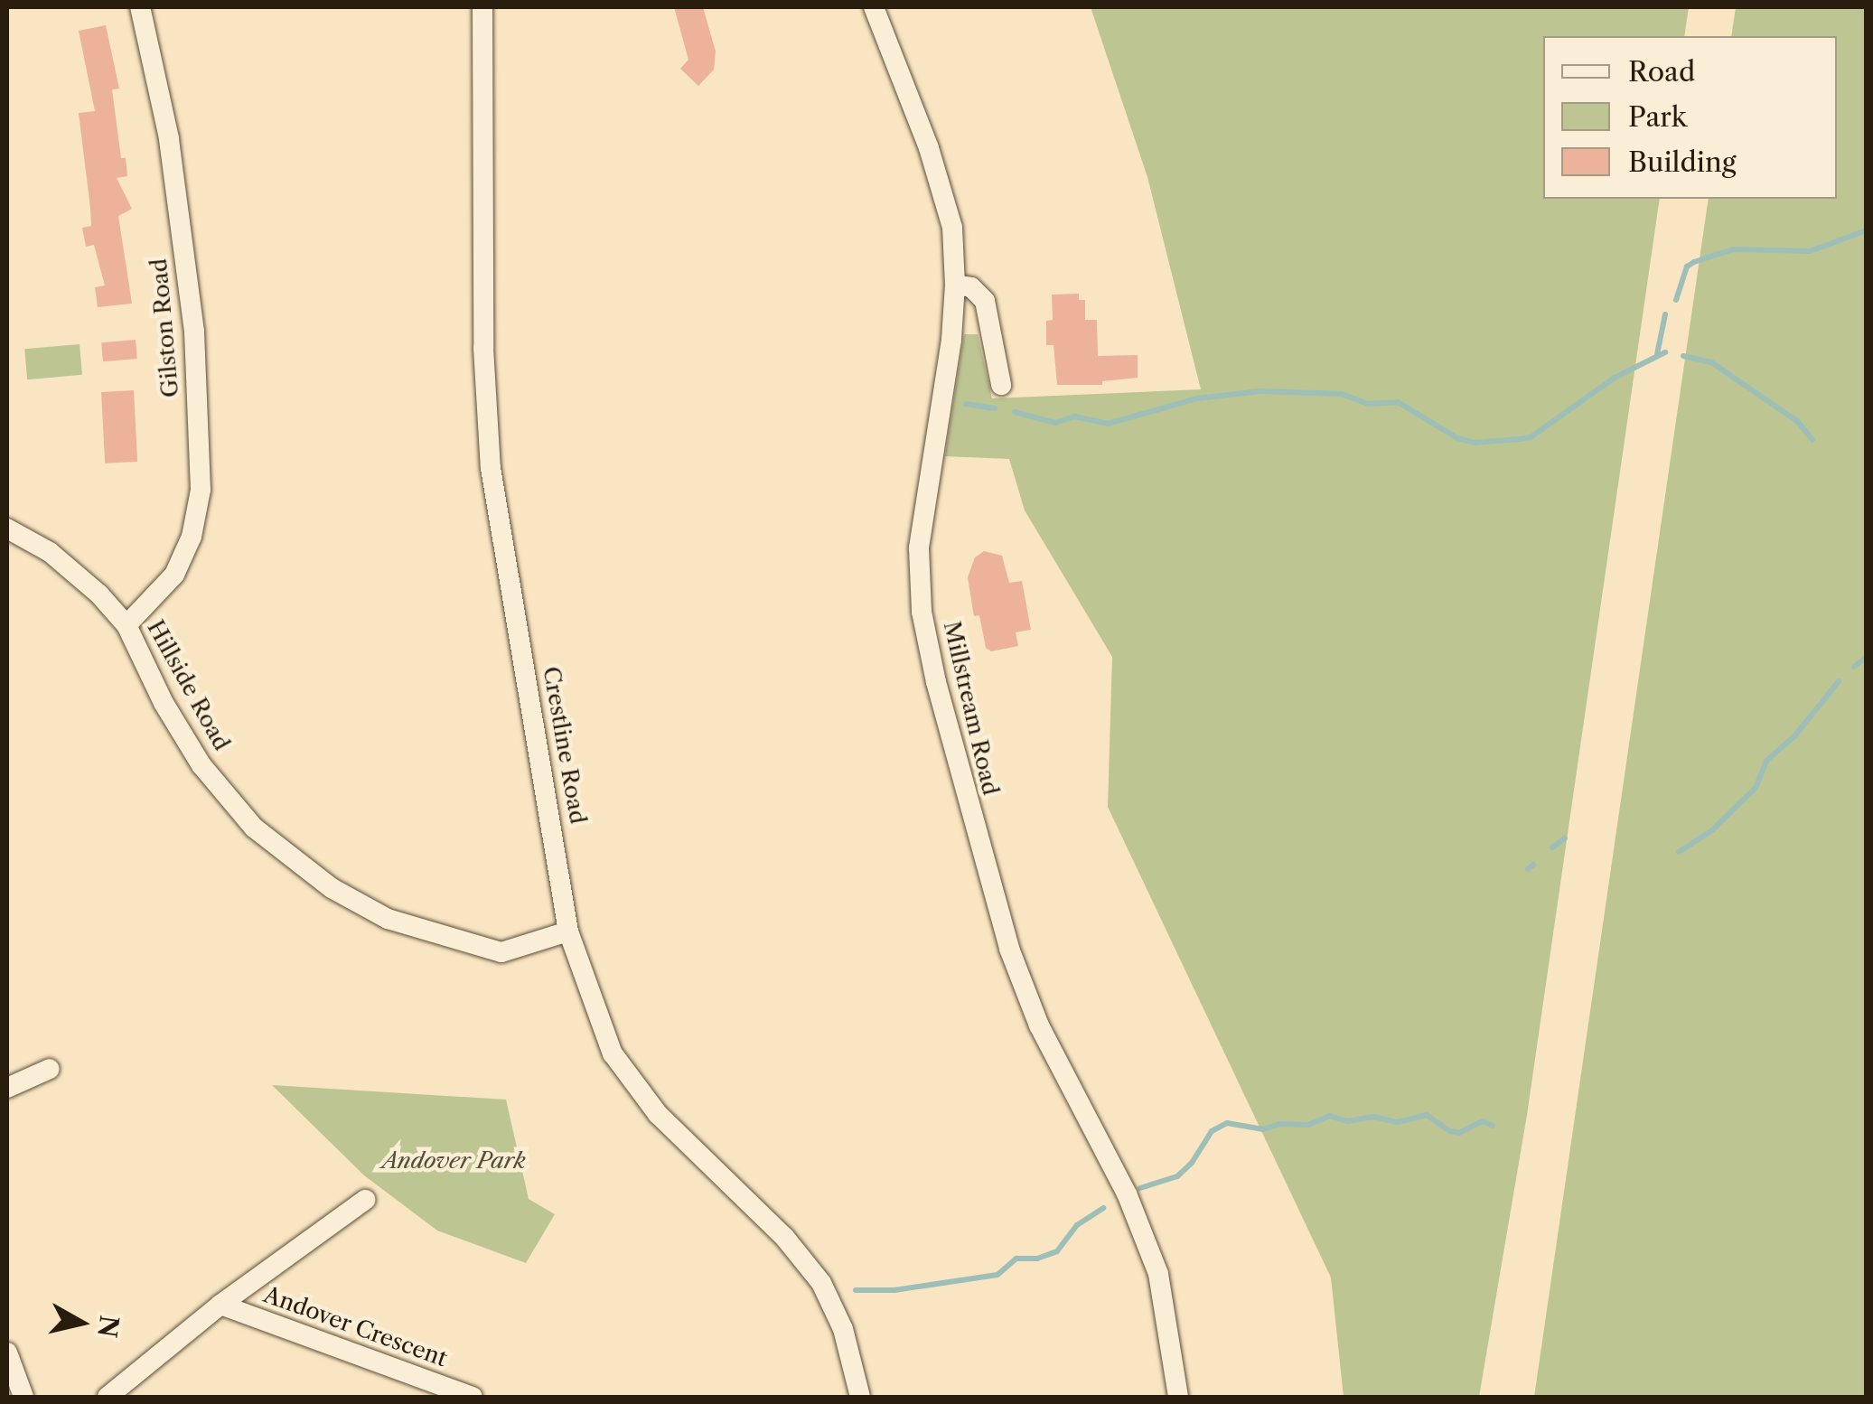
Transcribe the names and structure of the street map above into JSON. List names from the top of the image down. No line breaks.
{"streets":{"street":["Gilston Road","Hillside Road","Millstream Road","Crestline Road","Andover Crescent"]},"crossings":[["Gilston Road","Hillside Road"],["Hillside Road","Crestline Road"]],"parks":["Andover Park"],"legend":["Road","Park","Building"],"north":"right"}
